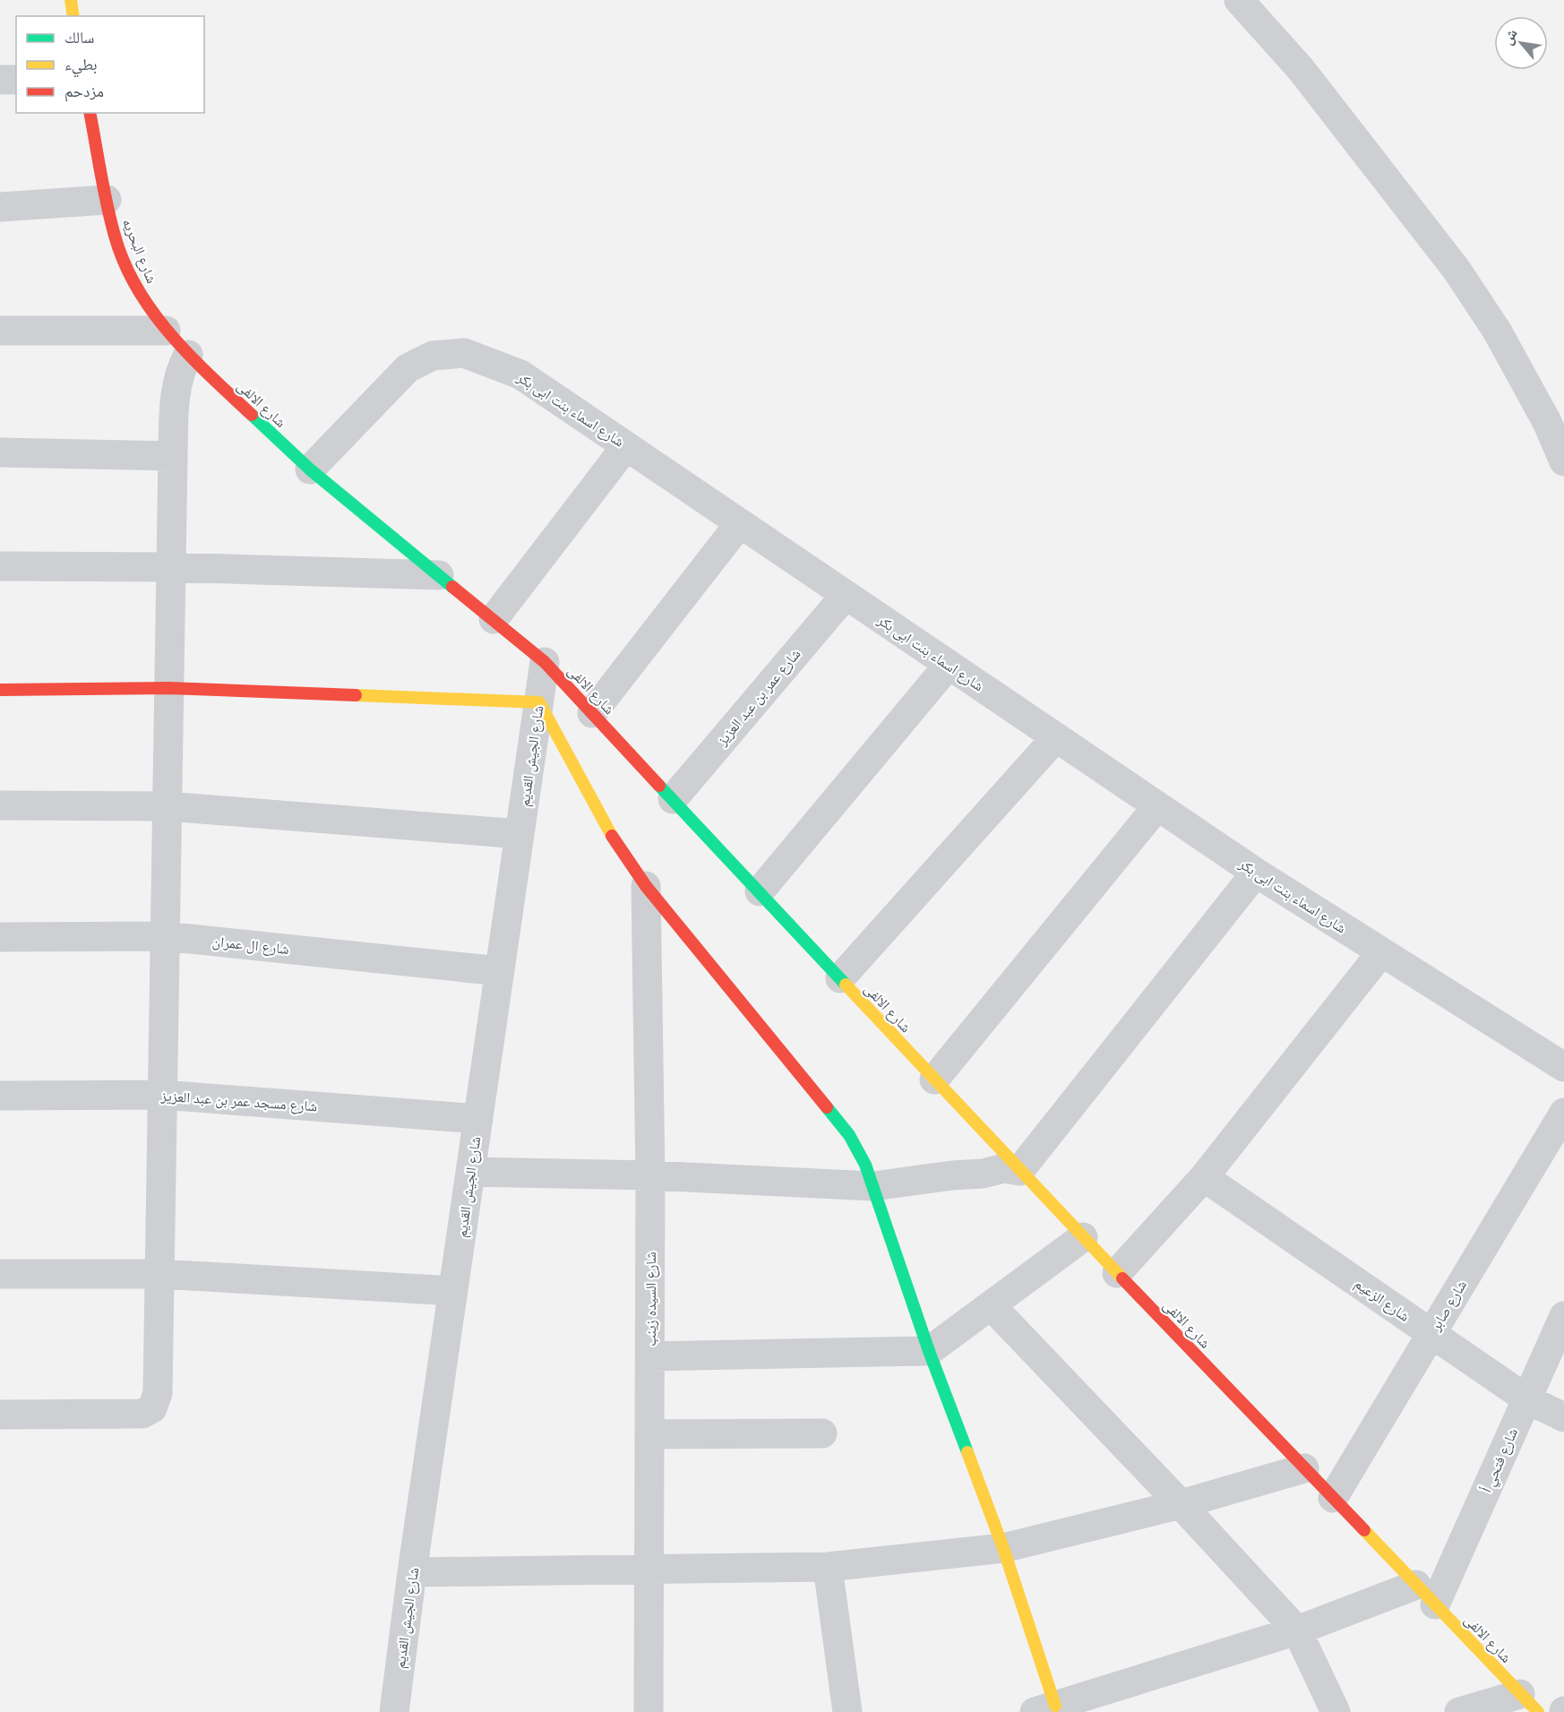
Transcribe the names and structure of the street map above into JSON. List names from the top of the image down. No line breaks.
{"streets":{"street":["شارع البحريه","شارع الالفى","شارع اسماء بنت ابى بكر","شارع عمر بن عبد العزيز","شارع الجيش القديم","شارع ال عمران","شارع مسجد عمر بن عبد العزيز","شارع السيده زينب","شارع الزعيم","شارع صابر","شارع فتحي أ"]},"crossings":[["شارع البحريه","شارع الالفى"],["شارع الالفى","شارع اسماء بنت ابى بكر"],["شارع الالفى","شارع عمر بن عبد العزيز"],["شارع الالفى","شارع الجيش القديم"],["شارع الالفى","شارع صابر"],["شارع الالفى","شارع فتحي أ"],["شارع اسماء بنت ابى بكر","شارع عمر بن عبد العزيز"],["شارع الجيش القديم","شارع ال عمران"],["شارع الجيش القديم","شارع مسجد عمر بن عبد العزيز"],["شارع الزعيم","شارع صابر"],["شارع الزعيم","شارع فتحي أ"]],"legend":["سالك","بطيء","مزدحم"],"north":"top left"}
